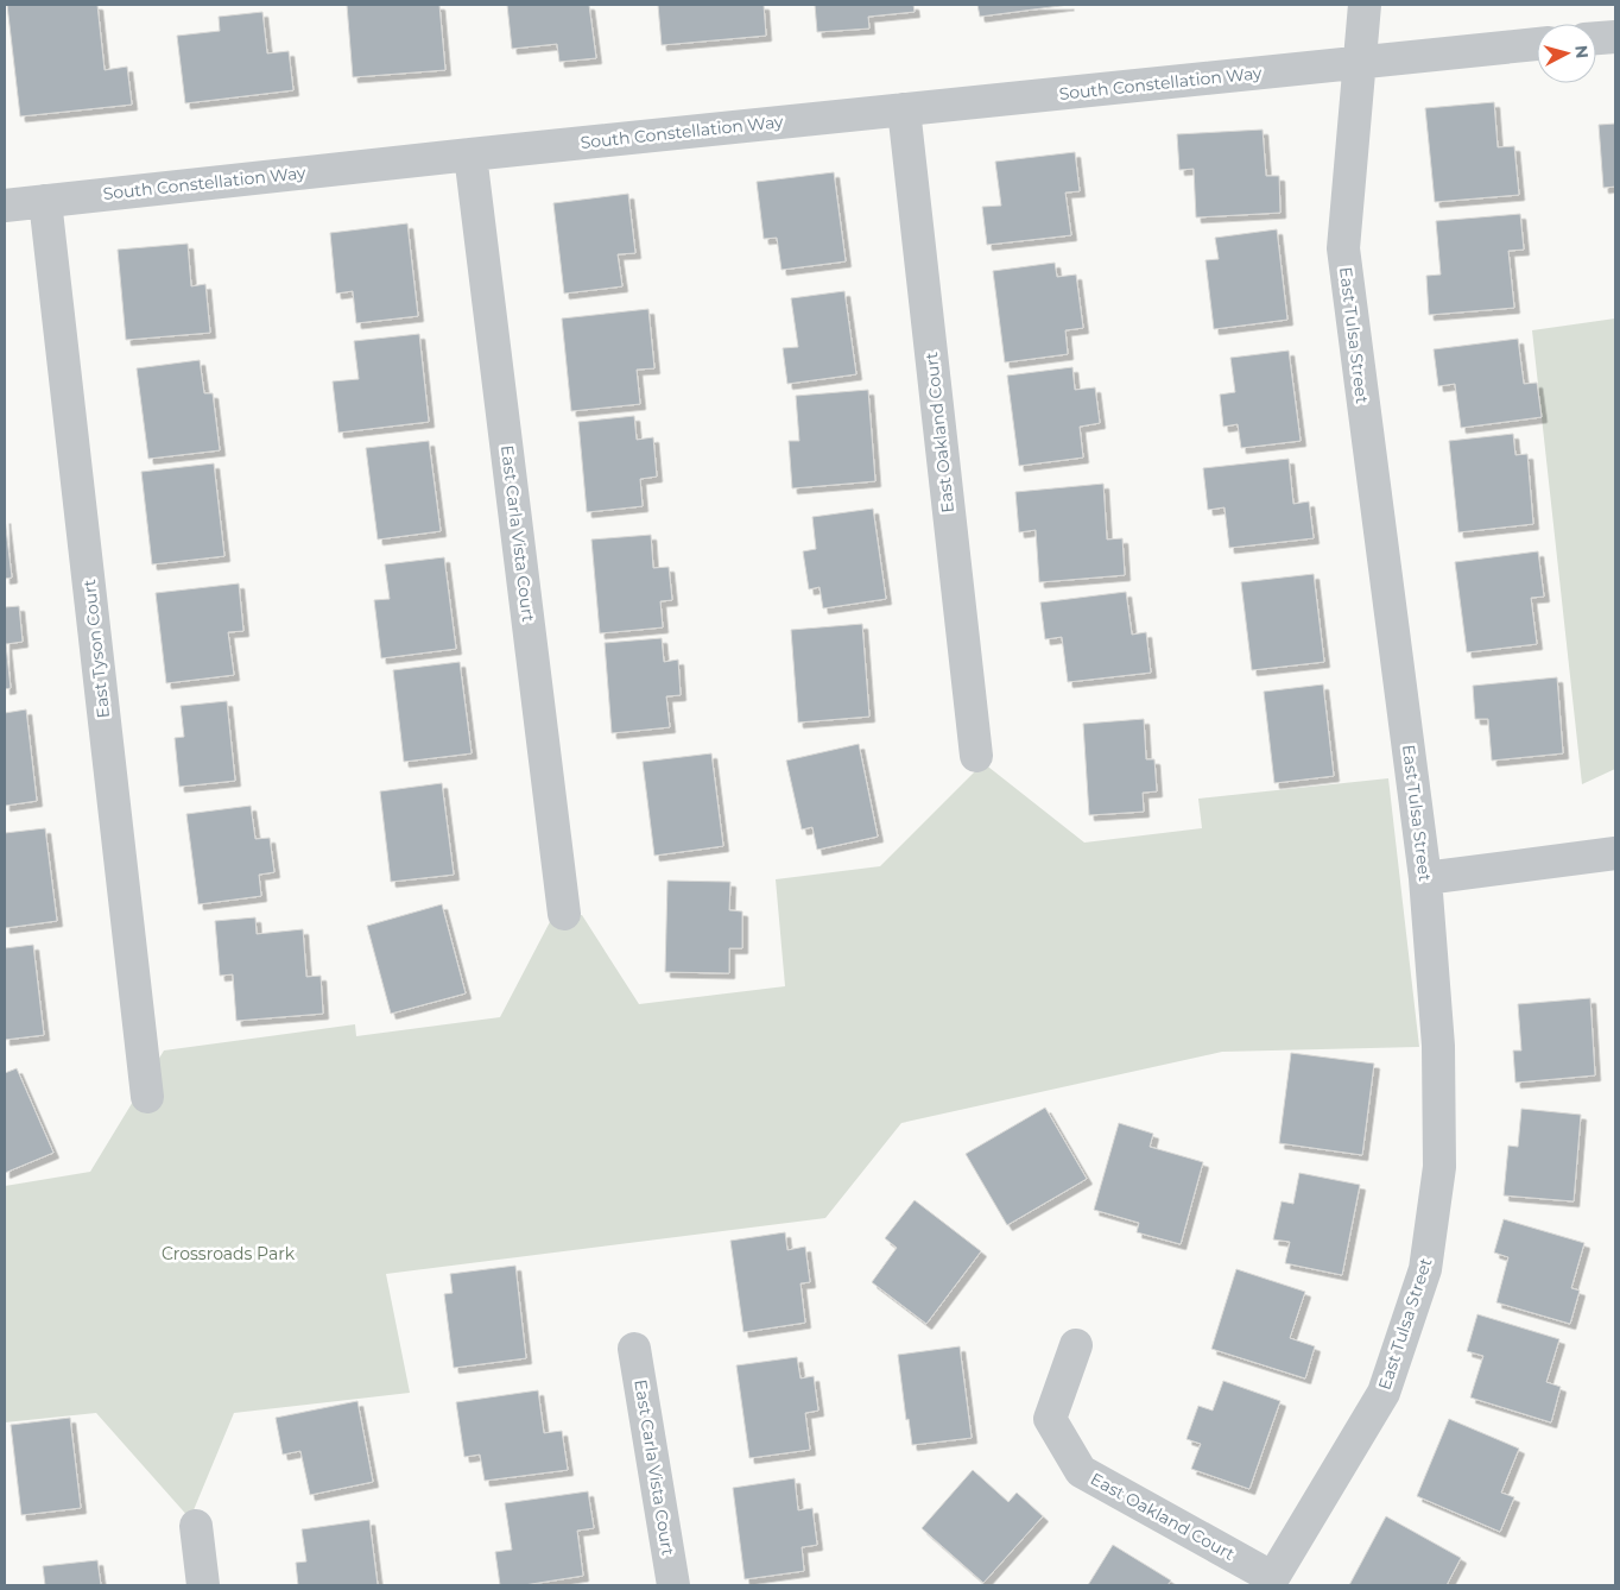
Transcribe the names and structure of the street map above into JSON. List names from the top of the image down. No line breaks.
{"streets":{"street":["South Constellation Way","East Tulsa Street","East Oakland Court","East Carla Vista Court","East Tyson Court"]},"crossings":[["South Constellation Way","East Tulsa Street"],["South Constellation Way","East Oakland Court"],["South Constellation Way","East Carla Vista Court"],["South Constellation Way","East Tyson Court"],["East Tulsa Street","East Oakland Court"]],"parks":["Crossroads Park"],"north":"right"}
